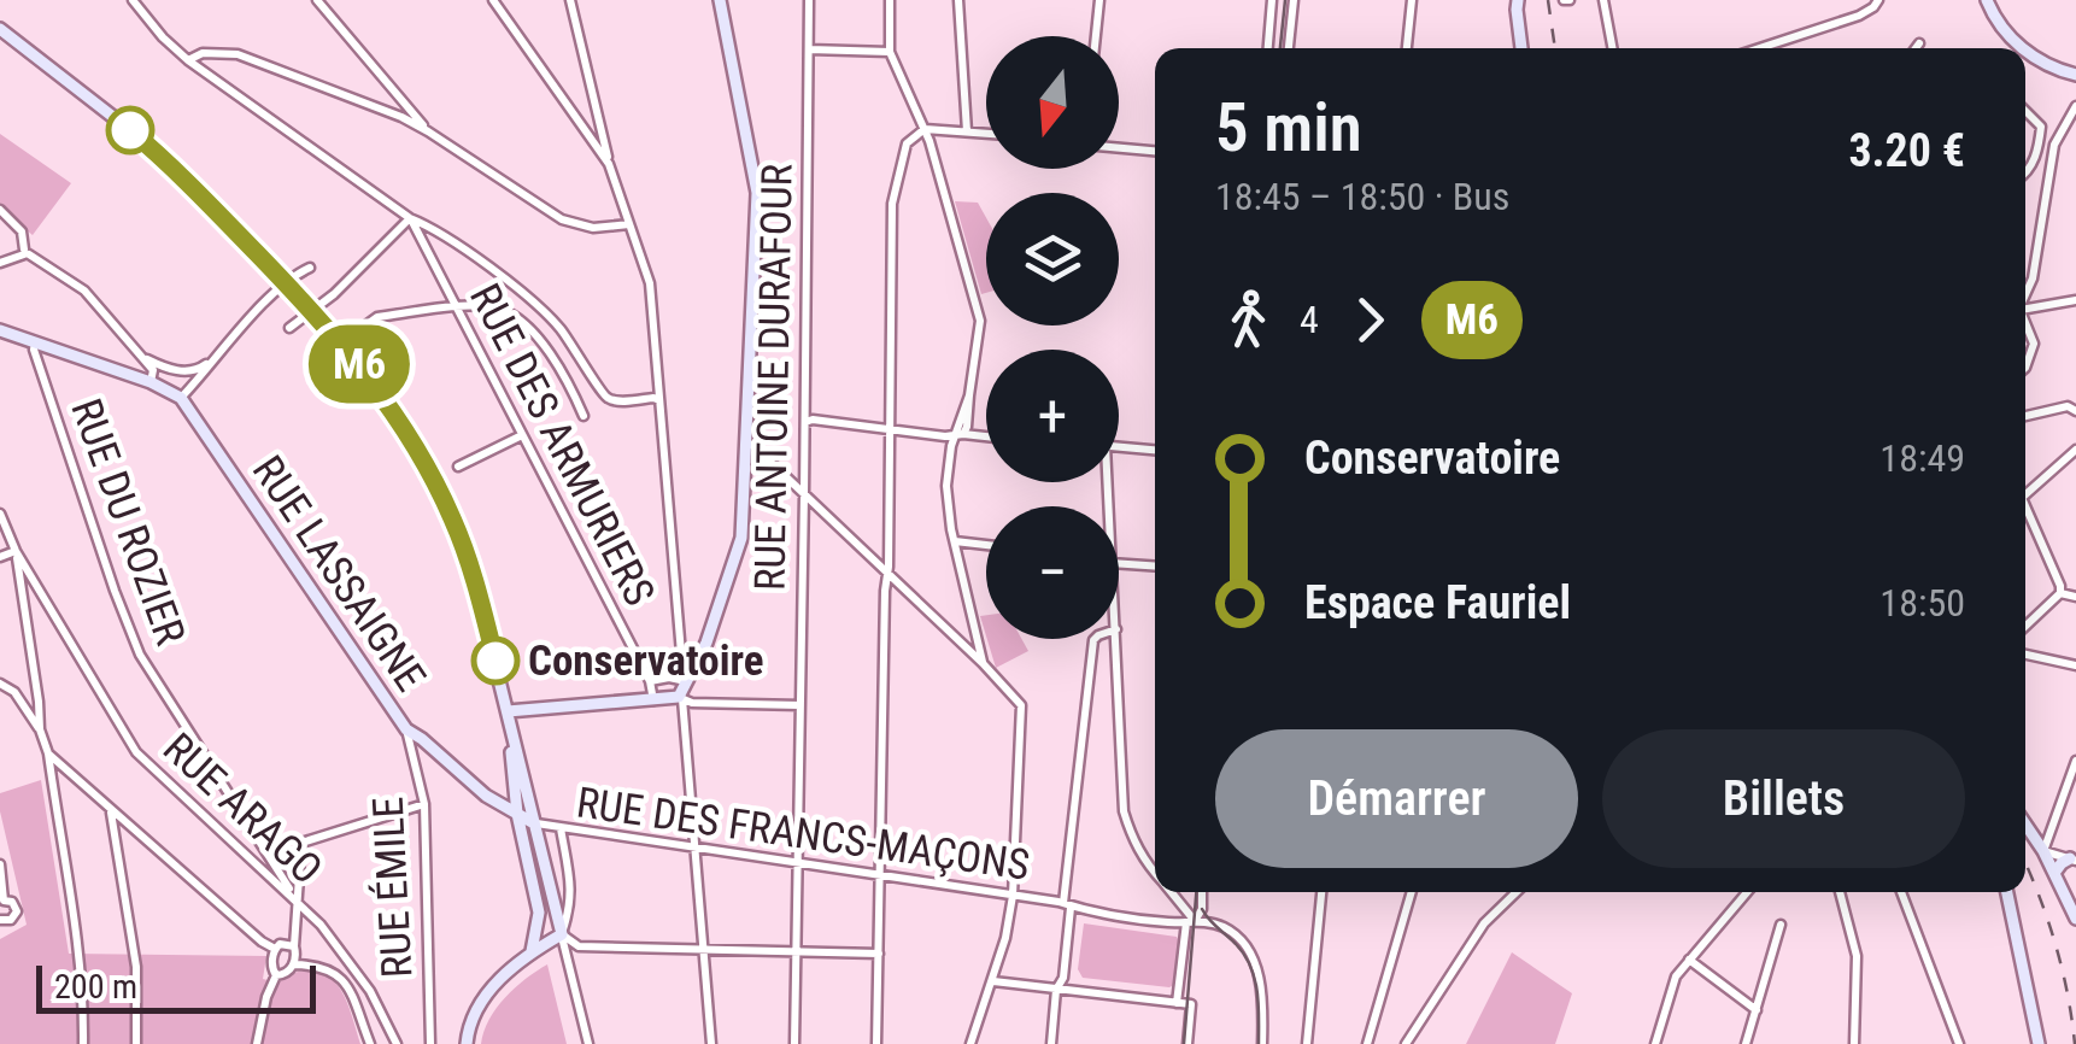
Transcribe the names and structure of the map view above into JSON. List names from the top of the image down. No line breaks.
{"streets":{"main road":["RUE LASSAIGNE"],"street":["RUE ANTOINE DURAFOUR","RUE DES ARMURIERS","RUE DU ROZIER","RUE ARAGO","RUE DES FRANCS-MAÇONS","RUE ÉMILE"]},"crossings":[["RUE ANTOINE DURAFOUR","RUE DES FRANCS-MAÇONS"],["RUE DU ROZIER","RUE ARAGO"],["RUE LASSAIGNE","RUE DES FRANCS-MAÇONS"],["RUE LASSAIGNE","RUE ÉMILE"]],"places":["Conservatoire"],"lines":["bus line M6"],"scale_bar":"200 m","north":"bottom","page":{"on_map":"M6","map_buttons":["+","−"],"heading":["5 min","18:45 – 18:50 · Bus","3.20 €"],"legs":["4","M6"],"list":[{"name":"Conservatoire","value":"18:49"},{"name":"Espace Fauriel","value":"18:50"}],"buttons":["Démarrer","Billets"],"scale":"200 m"}}
